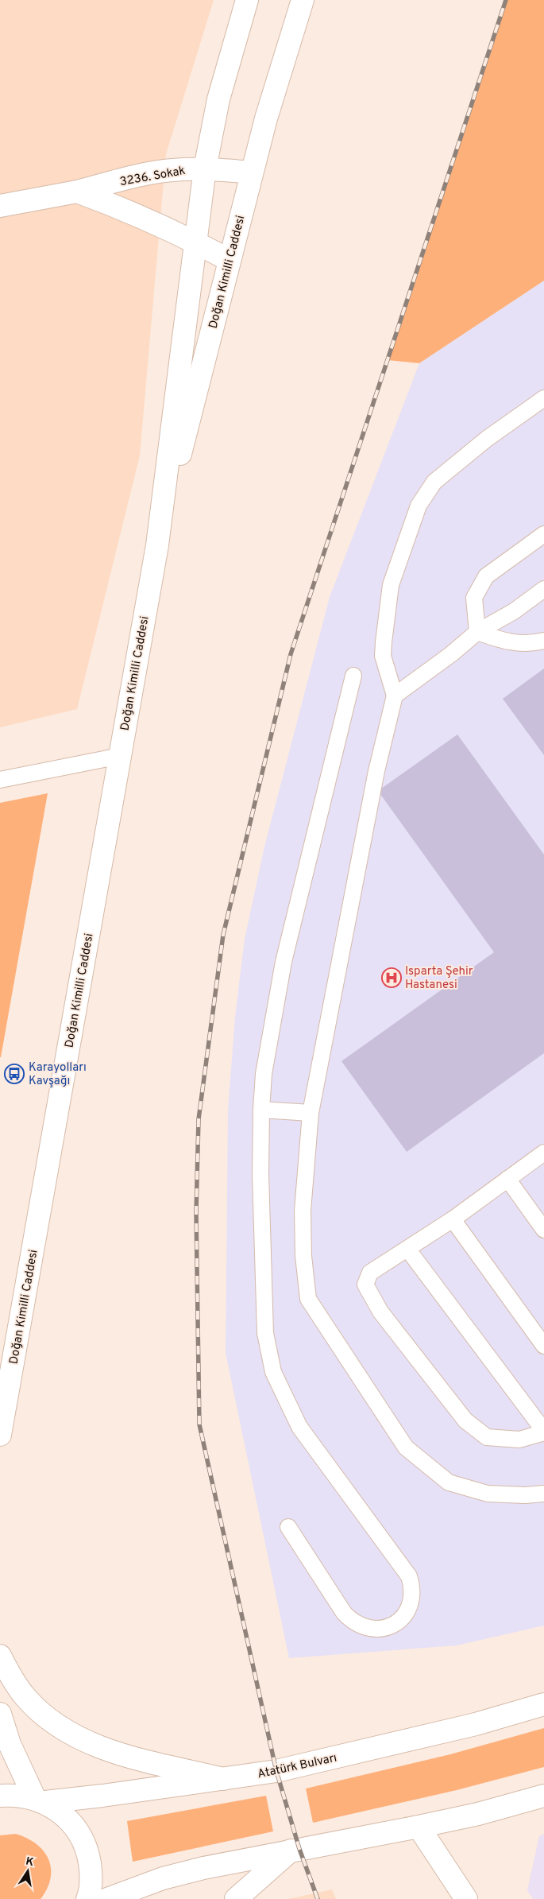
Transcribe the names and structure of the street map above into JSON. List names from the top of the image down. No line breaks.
{"streets":{"main road":["3236. Sokak","Doğan Kimilli Caddesi","Atatürk Bulvarı"]},"crossings":[["3236. Sokak","Doğan Kimilli Caddesi"]],"places":{"hospital":["Isparta Şehir Hastanesi"],"bus stop":["Karayolları Kavşağı"]},"north":"top"}
